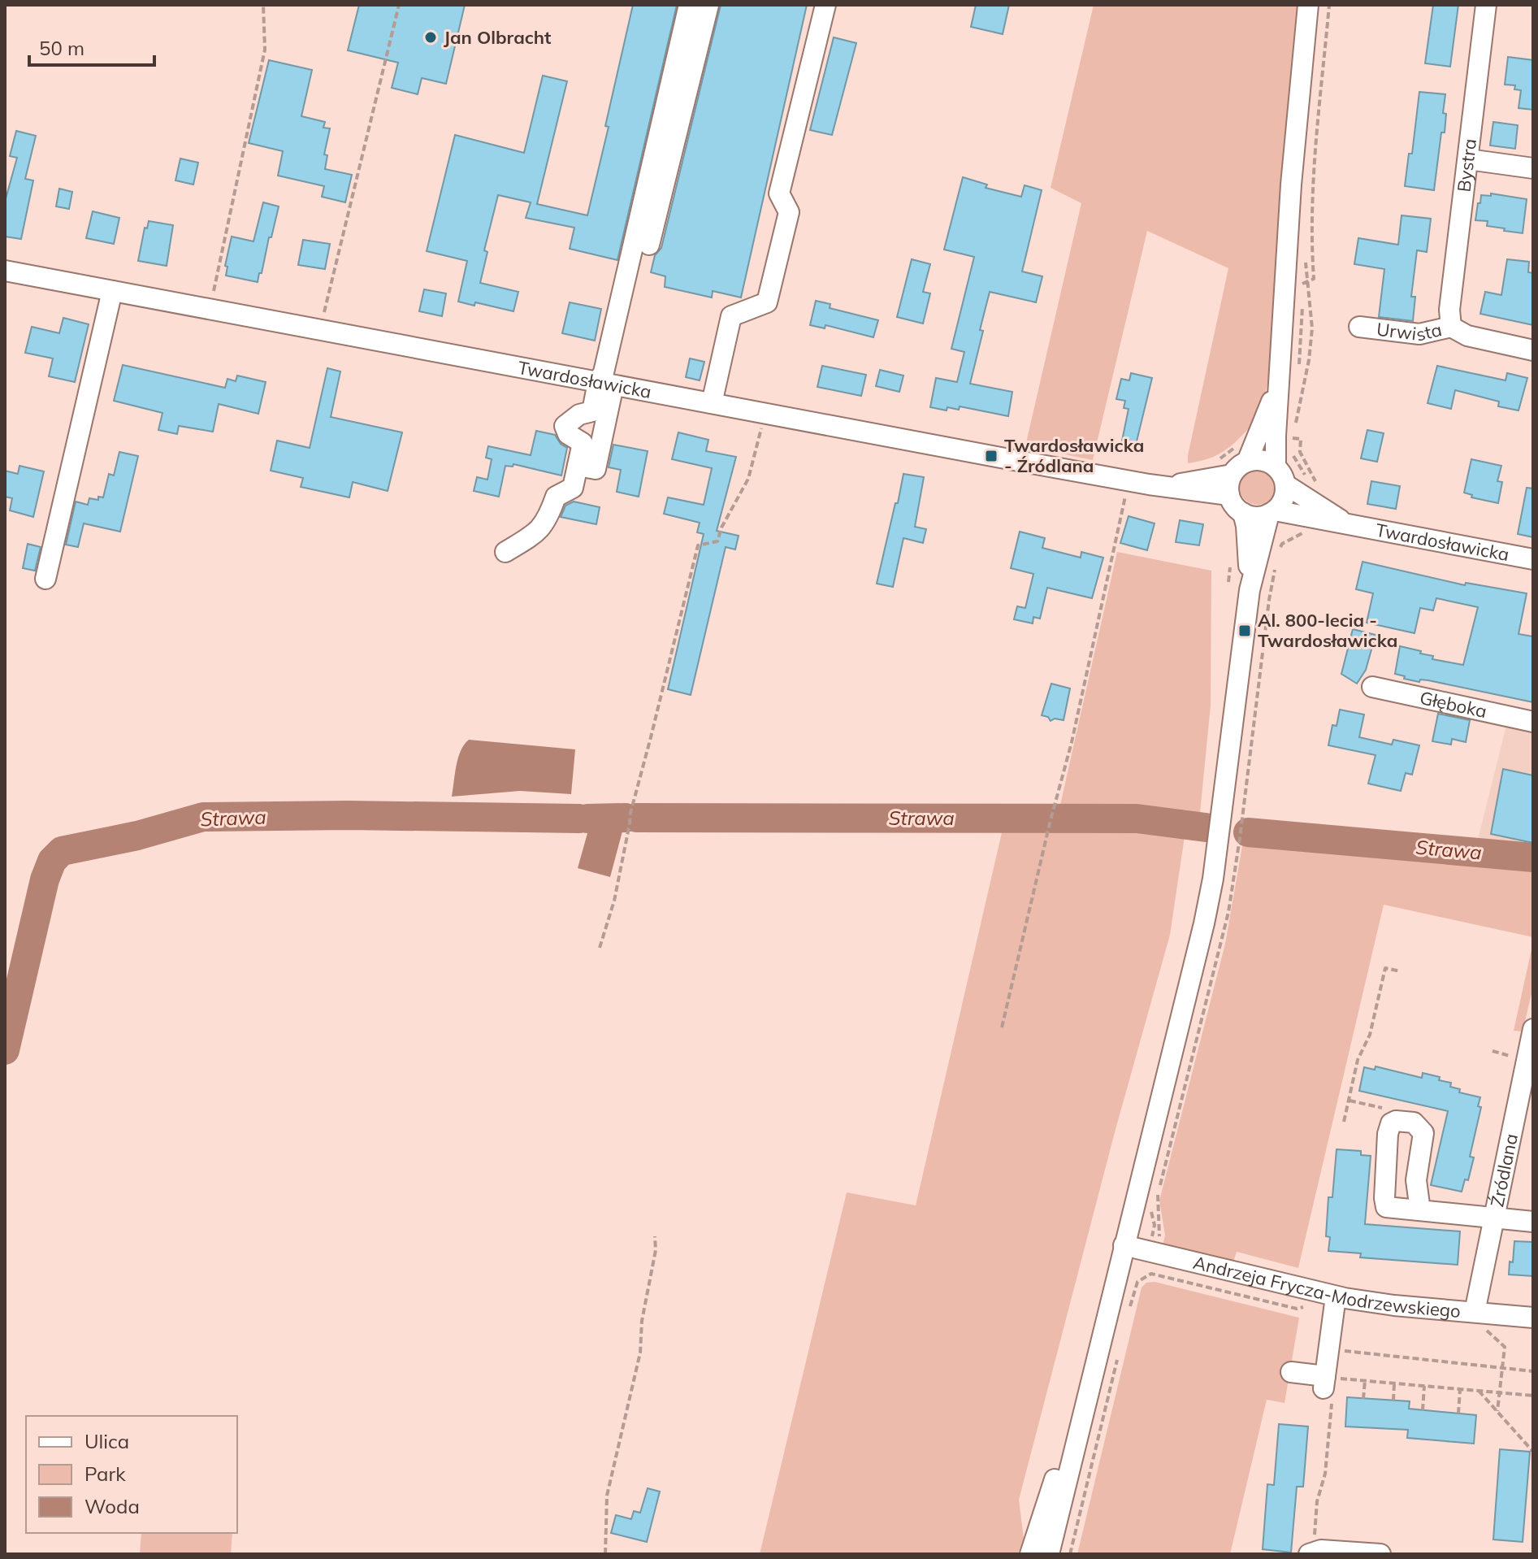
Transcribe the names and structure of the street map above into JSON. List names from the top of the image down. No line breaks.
{"streets":{"street":["Bystra","Urwista","Twardosławicka","Głęboka","Źródlana","Andrzeja Frycza-Modrzewskiego"]},"crossings":[["Bystra","Urwista"],["Źródlana","Andrzeja Frycza-Modrzewskiego"]],"water":["Strawa"],"places":{"other":["Jan Olbracht"],"transit":["Twardosławicka - Źródlana","Al. 800-lecia - Twardosławicka"]},"legend":["Ulica","Park","Woda"],"scale_bar":"50 m"}
